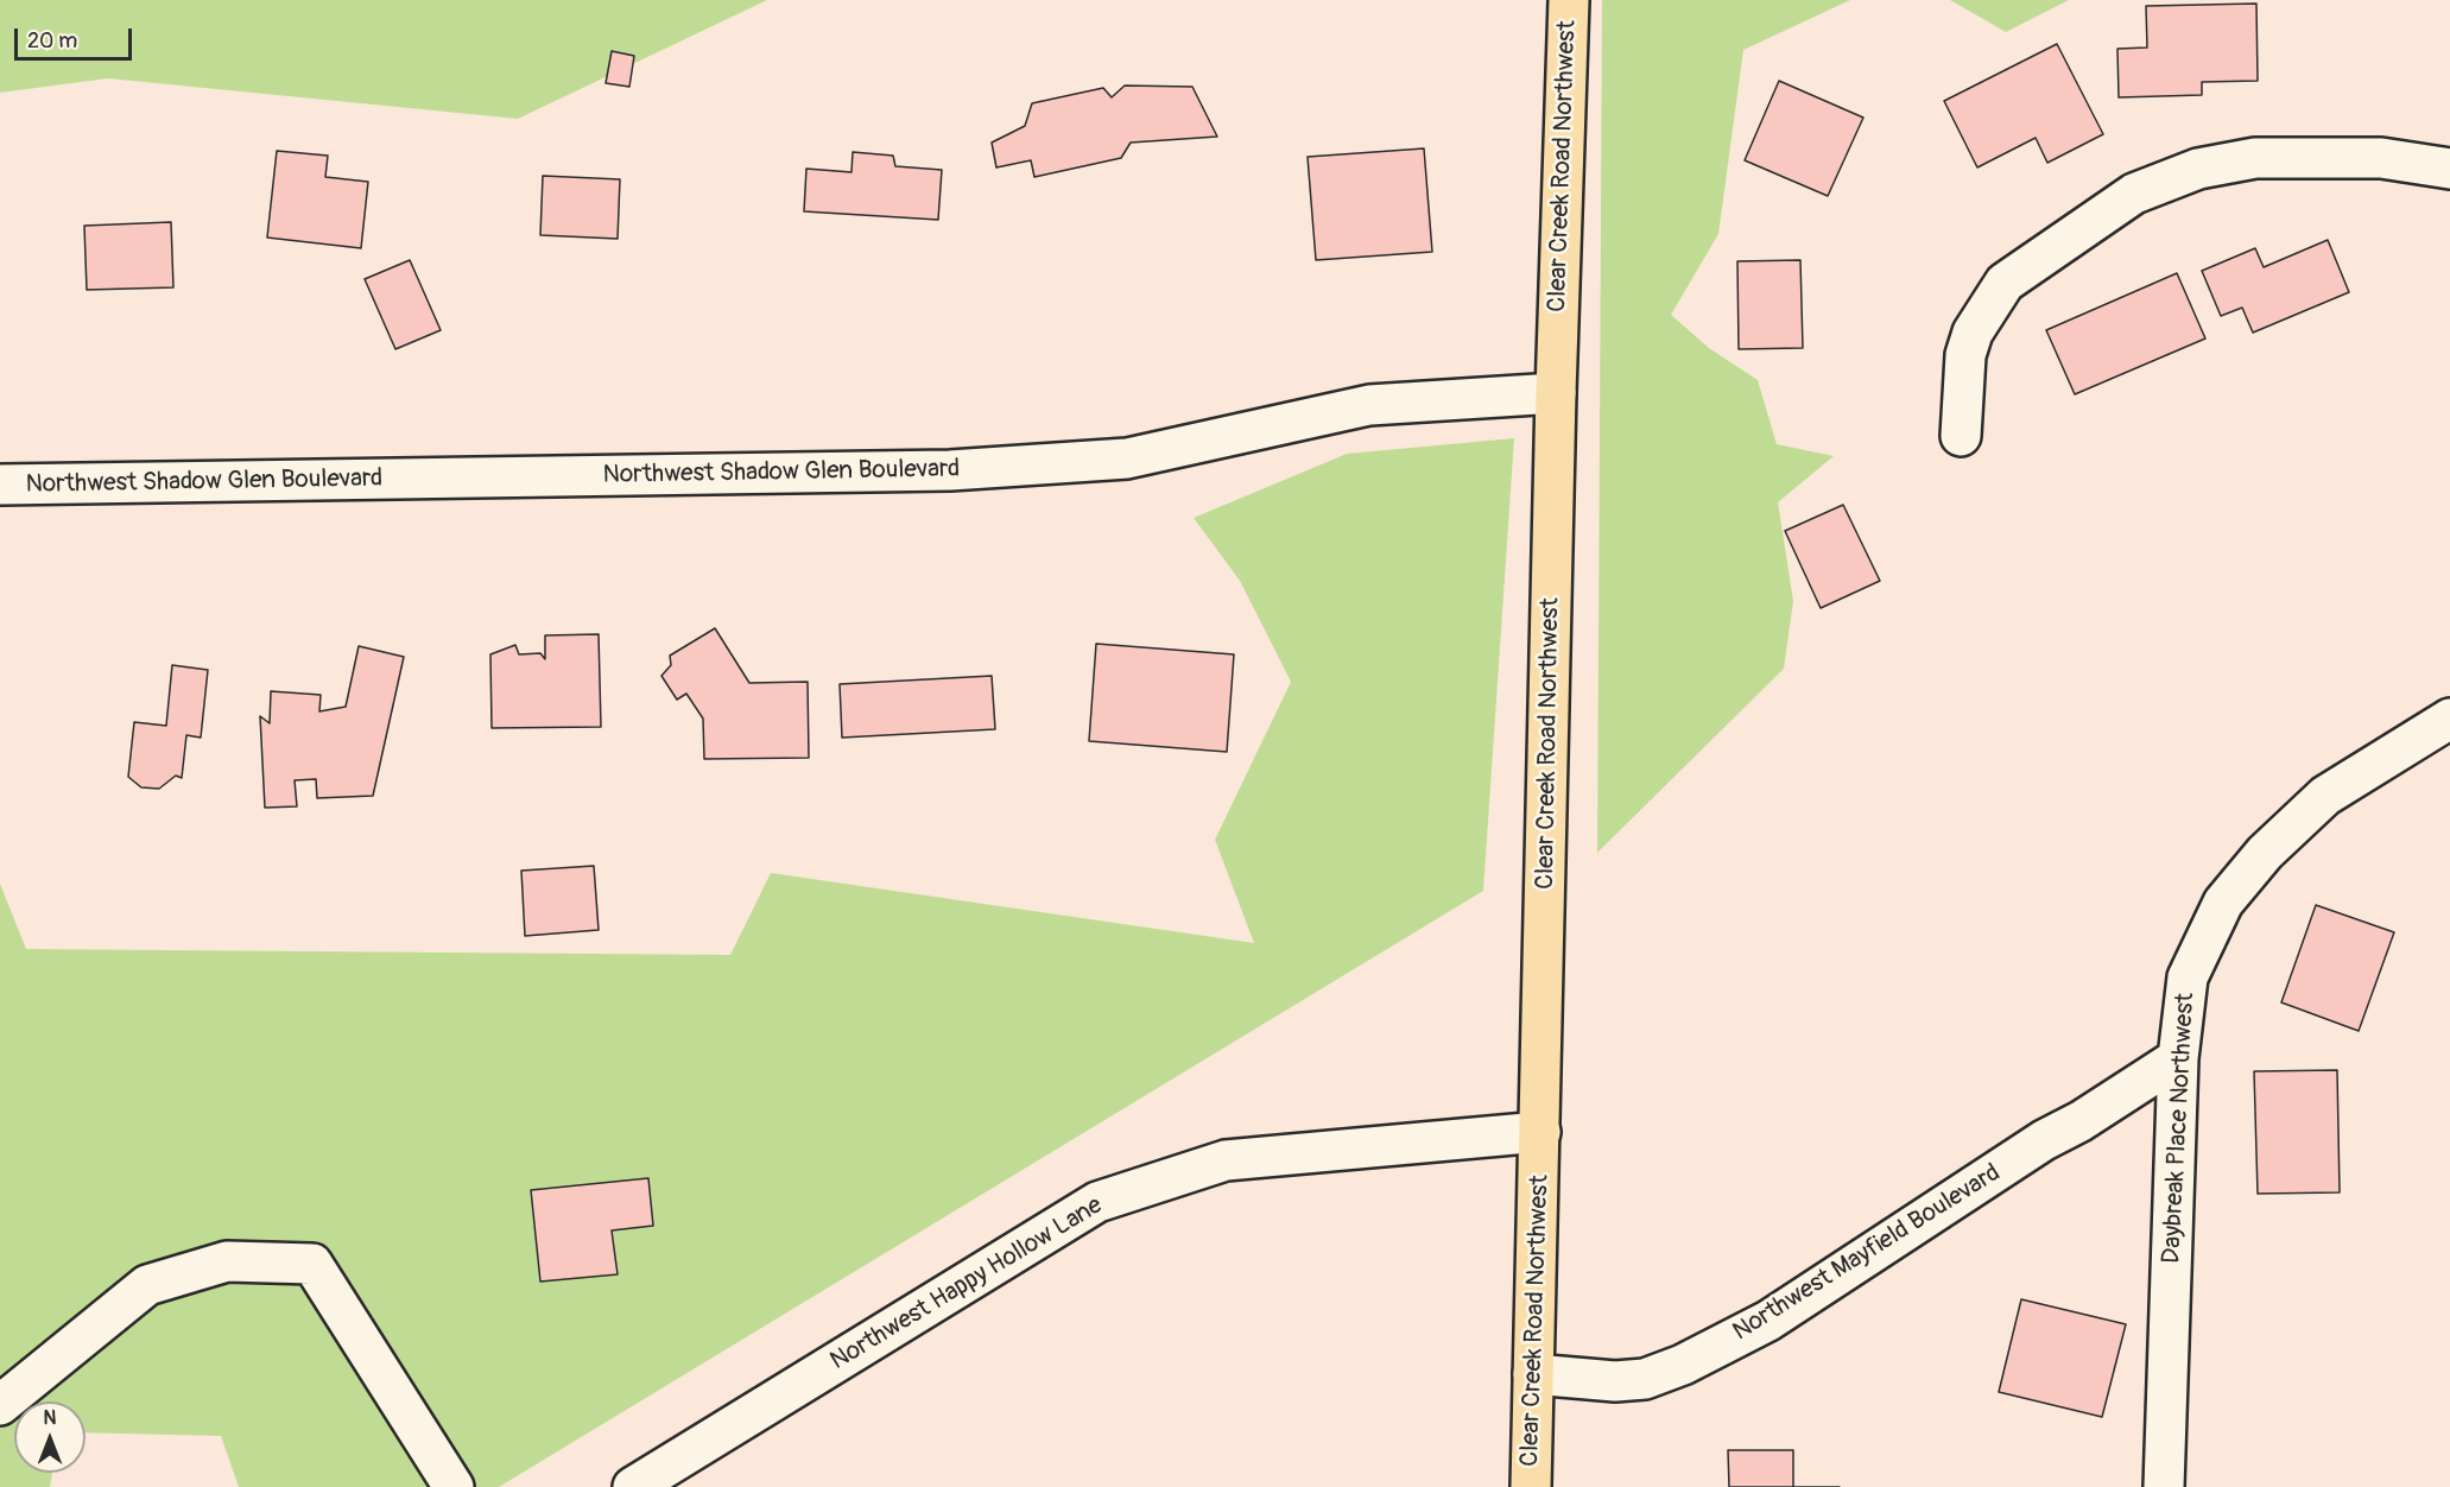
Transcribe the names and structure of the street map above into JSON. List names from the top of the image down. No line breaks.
{"streets":{"main road":["Clear Creek Road Northwest"],"street":["Northwest Shadow Glen Boulevard","Daybreak Place Northwest","Northwest Mayfield Boulevard","Northwest Happy Hollow Lane"]},"crossings":[["Clear Creek Road Northwest","Northwest Shadow Glen Boulevard"],["Clear Creek Road Northwest","Northwest Mayfield Boulevard"],["Clear Creek Road Northwest","Northwest Happy Hollow Lane"],["Daybreak Place Northwest","Northwest Mayfield Boulevard"]],"scale_bar":"20 m","north":"top"}
